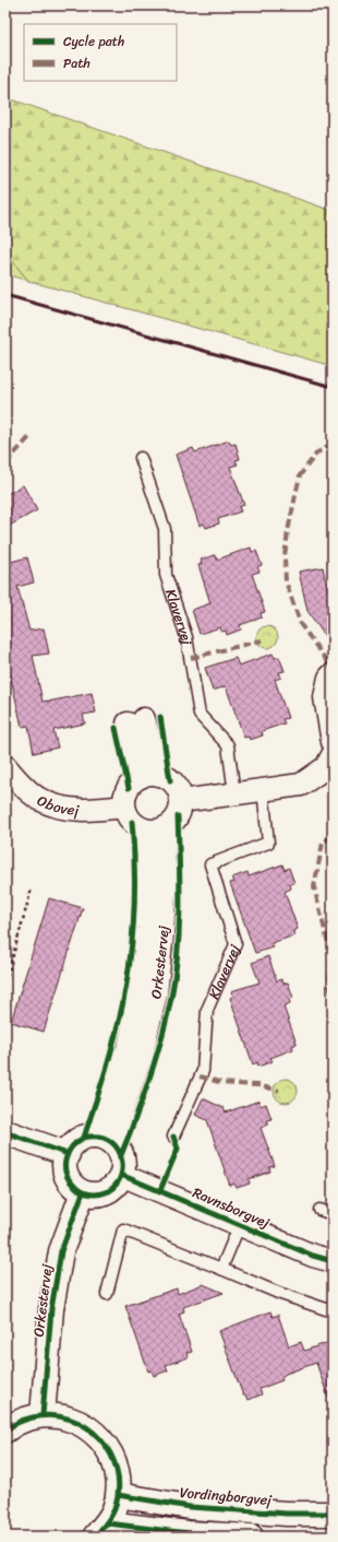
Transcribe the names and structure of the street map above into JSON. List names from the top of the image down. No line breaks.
{"streets":{"main road":["Orkestervej","Vordingborgvej"],"street":["Obovej","Ravnsborgvej"],"lane":["Klavervej"]},"crossings":[["Obovej","Orkestervej"],["Orkestervej","Ravnsborgvej"]],"legend":["Cycle path","Path"]}
